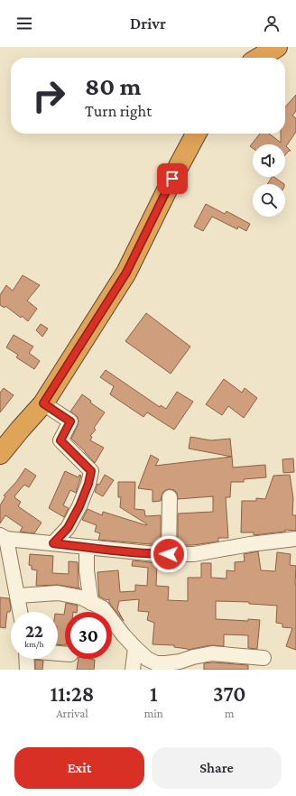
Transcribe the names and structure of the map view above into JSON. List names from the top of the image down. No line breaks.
{"page":{"header":"Drivr","turn":["80 m","Turn right"],"speed":"22 km/h","limit":"30","eta":["11:28","Arrival","1","min","370","m"],"buttons":["Exit","Share"]}}
